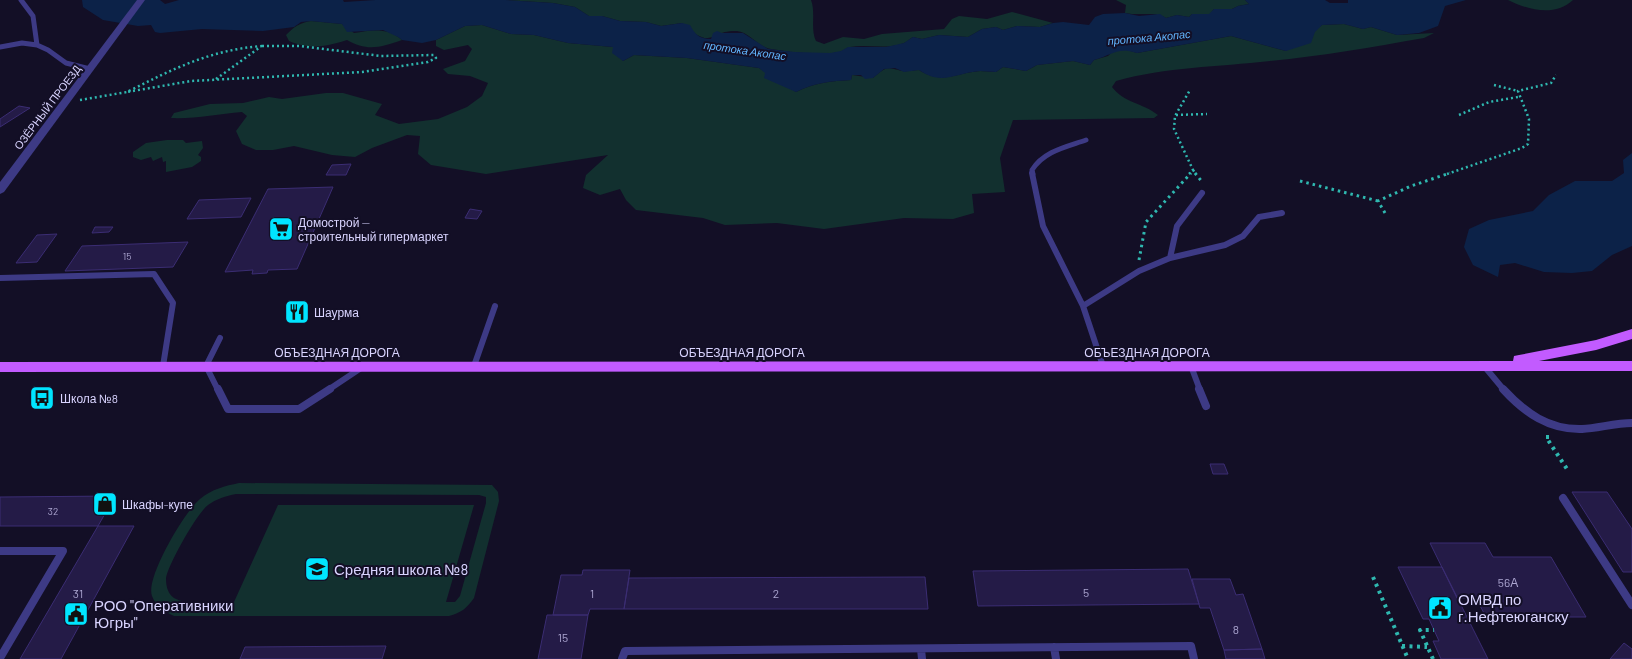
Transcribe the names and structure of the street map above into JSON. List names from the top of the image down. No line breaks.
{"streets":{"main road":["ОБЪЕЗДНАЯ ДОРОГА"],"street":["ОЗЁРНЫЙ ПРОЕЗД"]},"water":["протока Акопас"],"places":{"supermarket":["Домострой — строительный гипермаркет"],"restaurant":["Шаурма"],"bus stop":["Школа №8"],"shop":["Шкафы-купе"],"school or university":["Средняя школа №8"],"public building":["ОМВД по г.Нефтеюганску","РОО \"Оперативники Югры\""]},"house_numbers":["15","32","56А","5","31","1","2","8","15"]}
